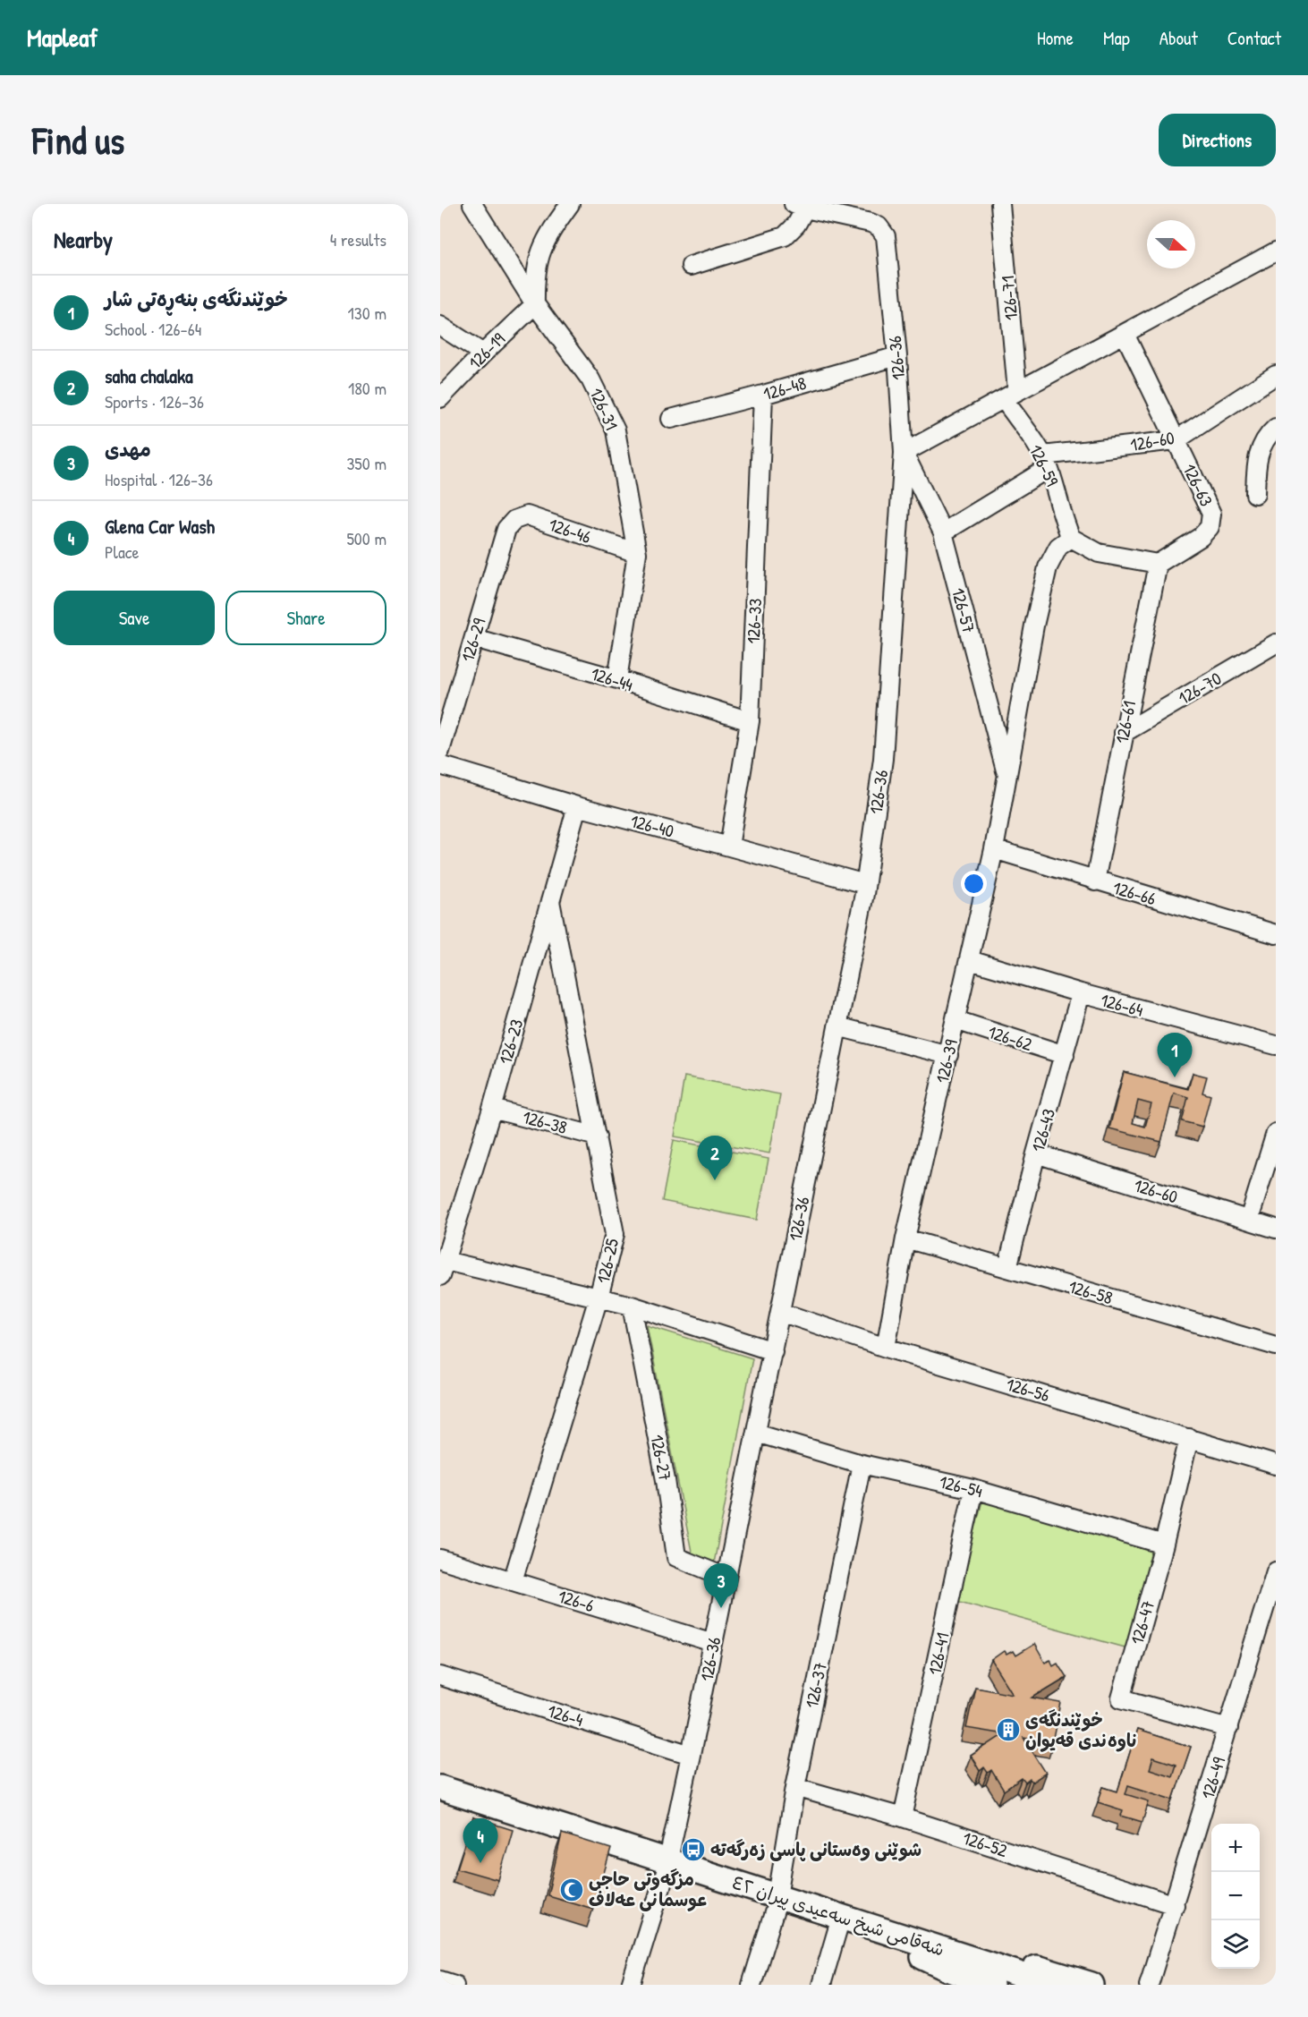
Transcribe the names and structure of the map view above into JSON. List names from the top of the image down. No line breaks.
{"streets":{"main road":["شەقامی شیخ سەعیدی پیران ٤٢"],"street":["126-71","126-19","126-36","126-48","126-31","126-60","126-59","126-63","126-46","126-57","126-33","126-29","126-44","126-70","126-61","126-40","126-66","126-64","126-62","126-23","126-39","126-38","126-43","126-25","126-58","126-56","126-27","126-54","126-6","126-47","126-41","126-37","126-4","126-49","126-52"]},"crossings":[["126-71","126-59"],["126-19","126-31"],["126-36","126-48"],["126-36","126-57"],["126-36","126-40"],["126-36","126-56"],["126-36","126-27"],["126-36","126-54"],["126-36","126-6"],["126-36","126-4"],["126-36","شەقامی شیخ سەعیدی پیران ٤٢"],["126-48","126-33"],["126-31","126-46"],["126-31","126-44"],["126-60","126-59"],["126-60","126-63"],["126-60","126-43"],["126-59","126-39"],["126-63","126-61"],["126-46","126-29"],["126-57","126-39"],["126-33","126-44"],["126-33","126-40"],["126-29","126-44"],["126-70","126-61"],["126-61","126-66"],["126-40","126-23"],["126-66","126-39"],["126-64","126-39"],["126-64","126-43"],["126-62","126-39"],["126-62","126-43"],["126-23","126-38"],["126-23","126-25"],["126-39","126-58"],["126-39","126-56"],["126-38","126-25"],["126-43","126-58"],["126-25","126-6"],["126-56","126-47"],["126-54","126-47"],["126-54","126-41"],["126-54","126-37"],["126-47","126-49"],["126-41","126-52"],["126-37","126-52"],["126-37","شەقامی شیخ سەعیدی پیران ٤٢"],["126-49","126-52"]],"places":{"building":["خوێندنگەی ناوەندی قەیوان"],"bus stop":["شوێنی وەستانی پاسی زەرگەتە"],"mosque":["مزگەوتی حاجی عوسمانی عەلاف"]},"north":"right","page":{"header":"Mapleaf","nav":["Home","Map","About","Contact"],"buttons":["Directions",["Save","Share"]],"title":"Find us","heading":["Nearby","4 results"],"list":[{"mark":"1","name":"خوێندنگەی بنەڕەتی شار","note":"School · 126-64","value":"130 m"},{"mark":"2","name":"saha chalaka","note":"Sports · 126-36","value":"180 m"},{"mark":"3","name":"مهدی","note":"Hospital · 126-36","value":"350 m"},{"mark":"4","name":"Glena Car Wash","note":"Place","value":"500 m"}],"pins":["1","2","3","4"],"map_buttons":["+","−"]}}
